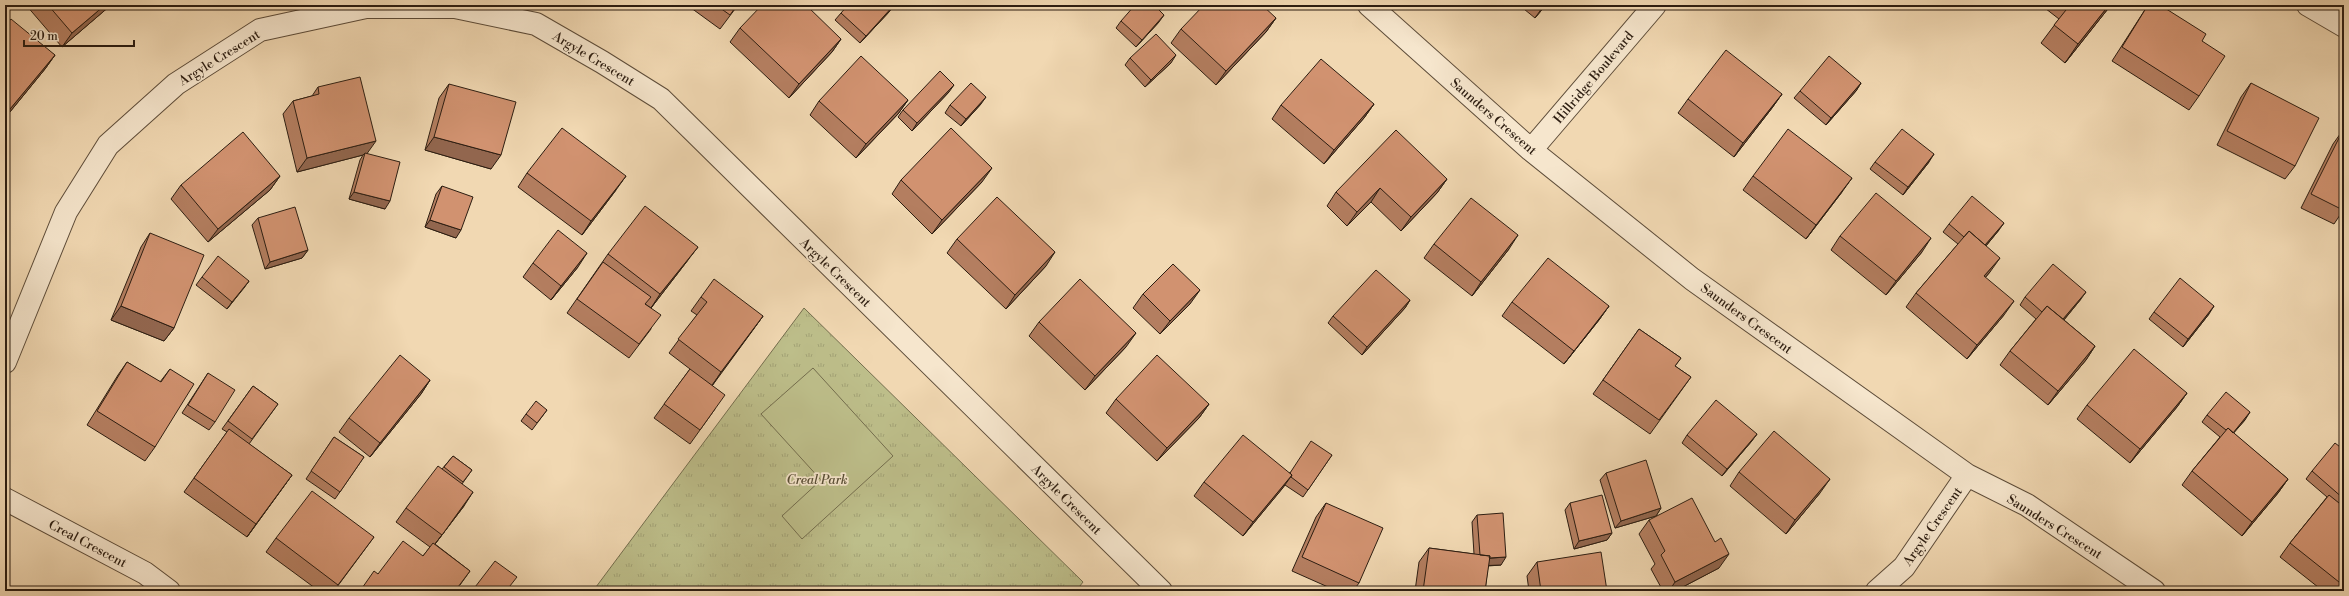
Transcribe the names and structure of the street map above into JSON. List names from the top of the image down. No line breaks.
{"streets":{"street":["Argyle Crescent","Hillridge Boulevard","Saunders Crescent","Creal Crescent"]},"crossings":[["Argyle Crescent","Saunders Crescent"],["Hillridge Boulevard","Saunders Crescent"]],"parks":["Creal Park"],"scale_bar":"20 m"}
